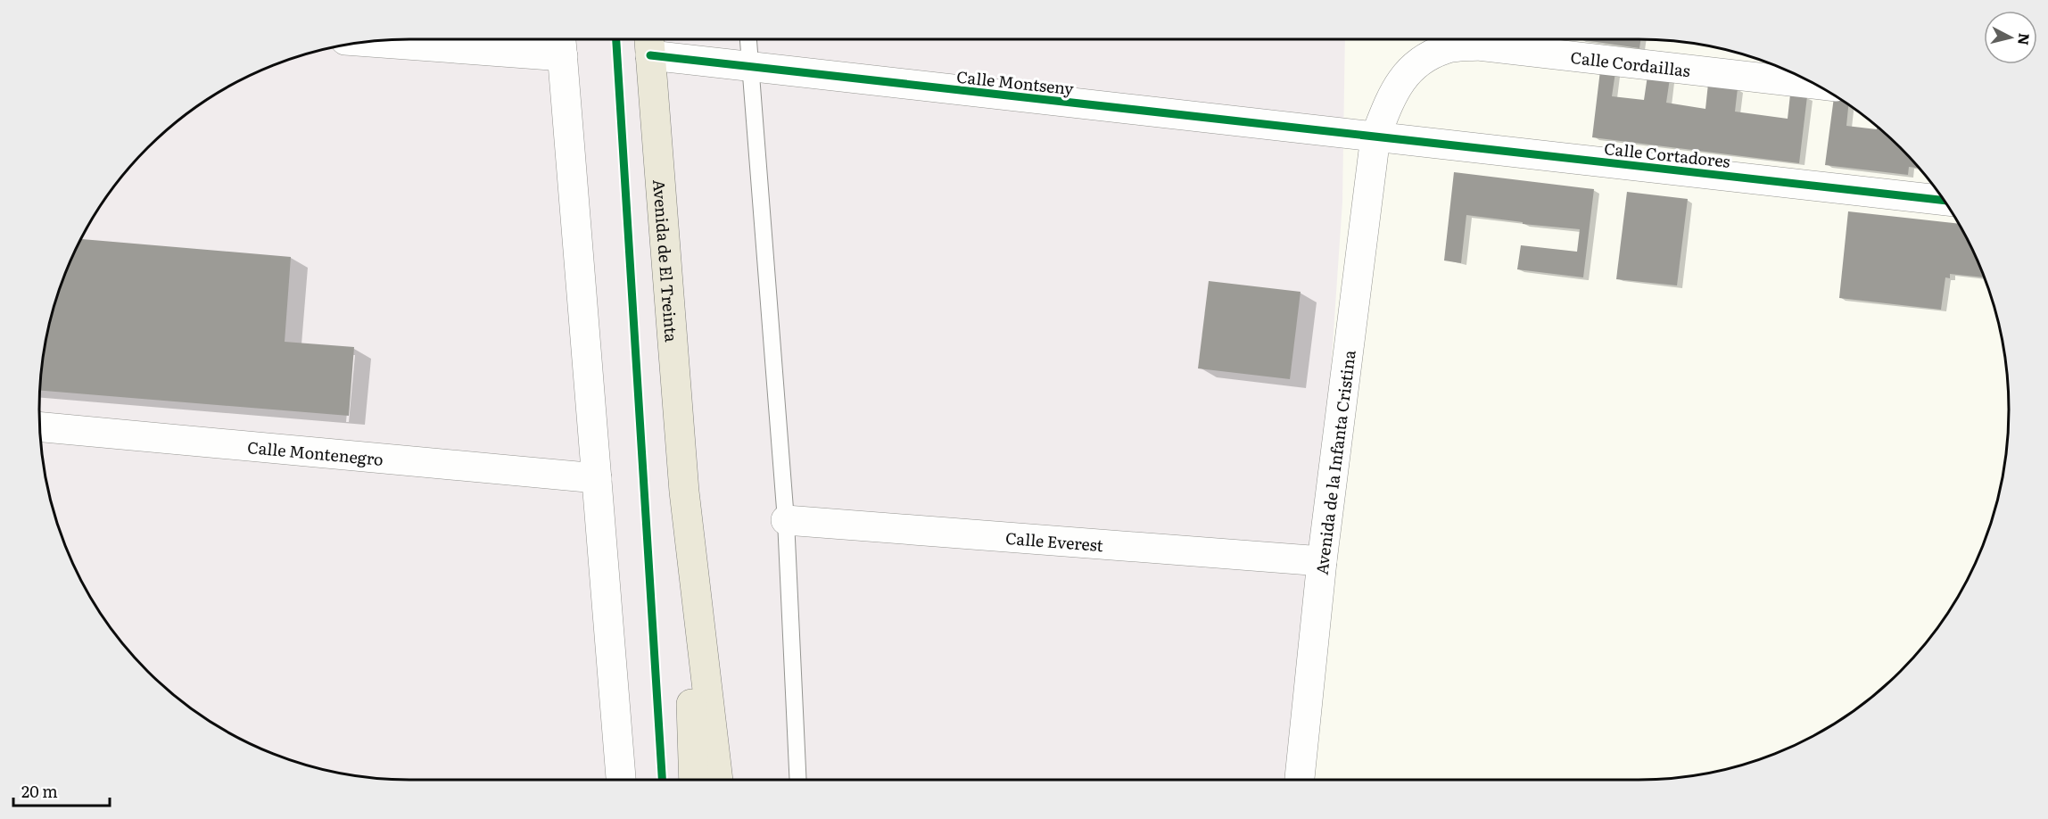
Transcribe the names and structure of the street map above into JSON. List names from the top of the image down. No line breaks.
{"streets":{"main road":["Avenida de El Treinta"],"street":["Calle Cordaillas","Calle Montseny","Calle Cortadores","Calle Montenegro","Avenida de la Infanta Cristina","Calle Everest"]},"crossings":[["Calle Cordaillas","Calle Montseny"],["Calle Cordaillas","Calle Cortadores"],["Calle Cordaillas","Avenida de la Infanta Cristina"],["Calle Montseny","Calle Cortadores"],["Calle Montseny","Avenida de El Treinta"],["Calle Montseny","Avenida de la Infanta Cristina"],["Calle Cortadores","Avenida de la Infanta Cristina"],["Avenida de la Infanta Cristina","Calle Everest"]],"scale_bar":"20 m","north":"right"}
